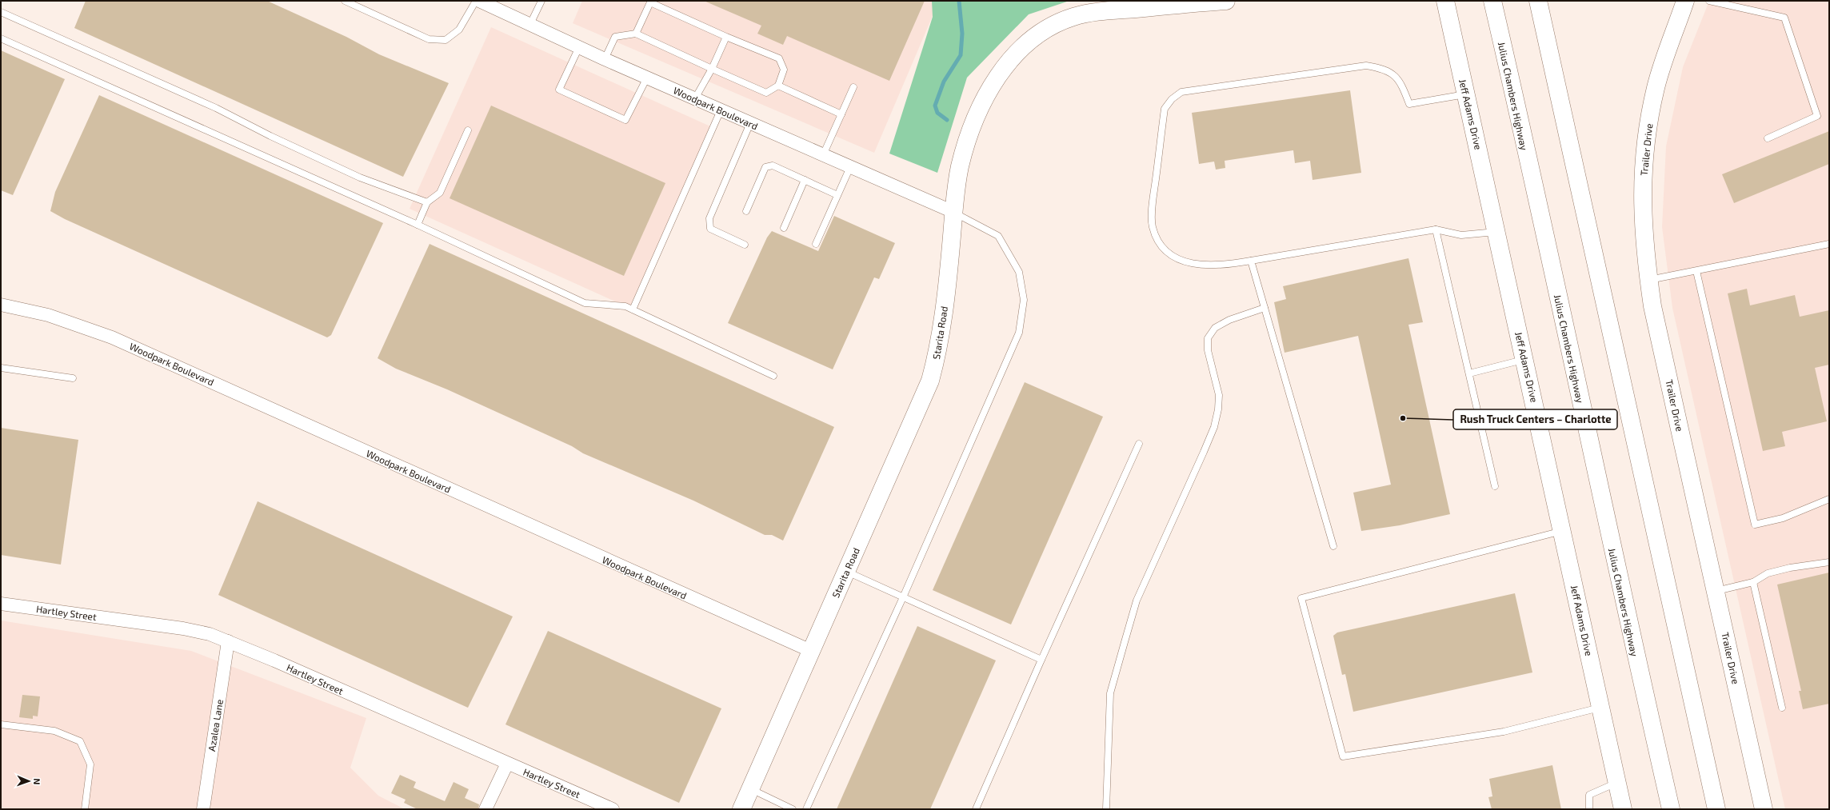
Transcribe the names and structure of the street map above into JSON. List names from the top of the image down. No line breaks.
{"streets":{"main road":["Julius Chambers Highway","Jeff Adams Drive","Trailer Drive","Starita Road"],"street":["Woodpark Boulevard","Hartley Street","Azalea Lane"]},"crossings":[["Woodpark Boulevard","Starita Road"],["Hartley Street","Azalea Lane"]],"places":["Rush Truck Centers – Charlotte"],"north":"right"}
